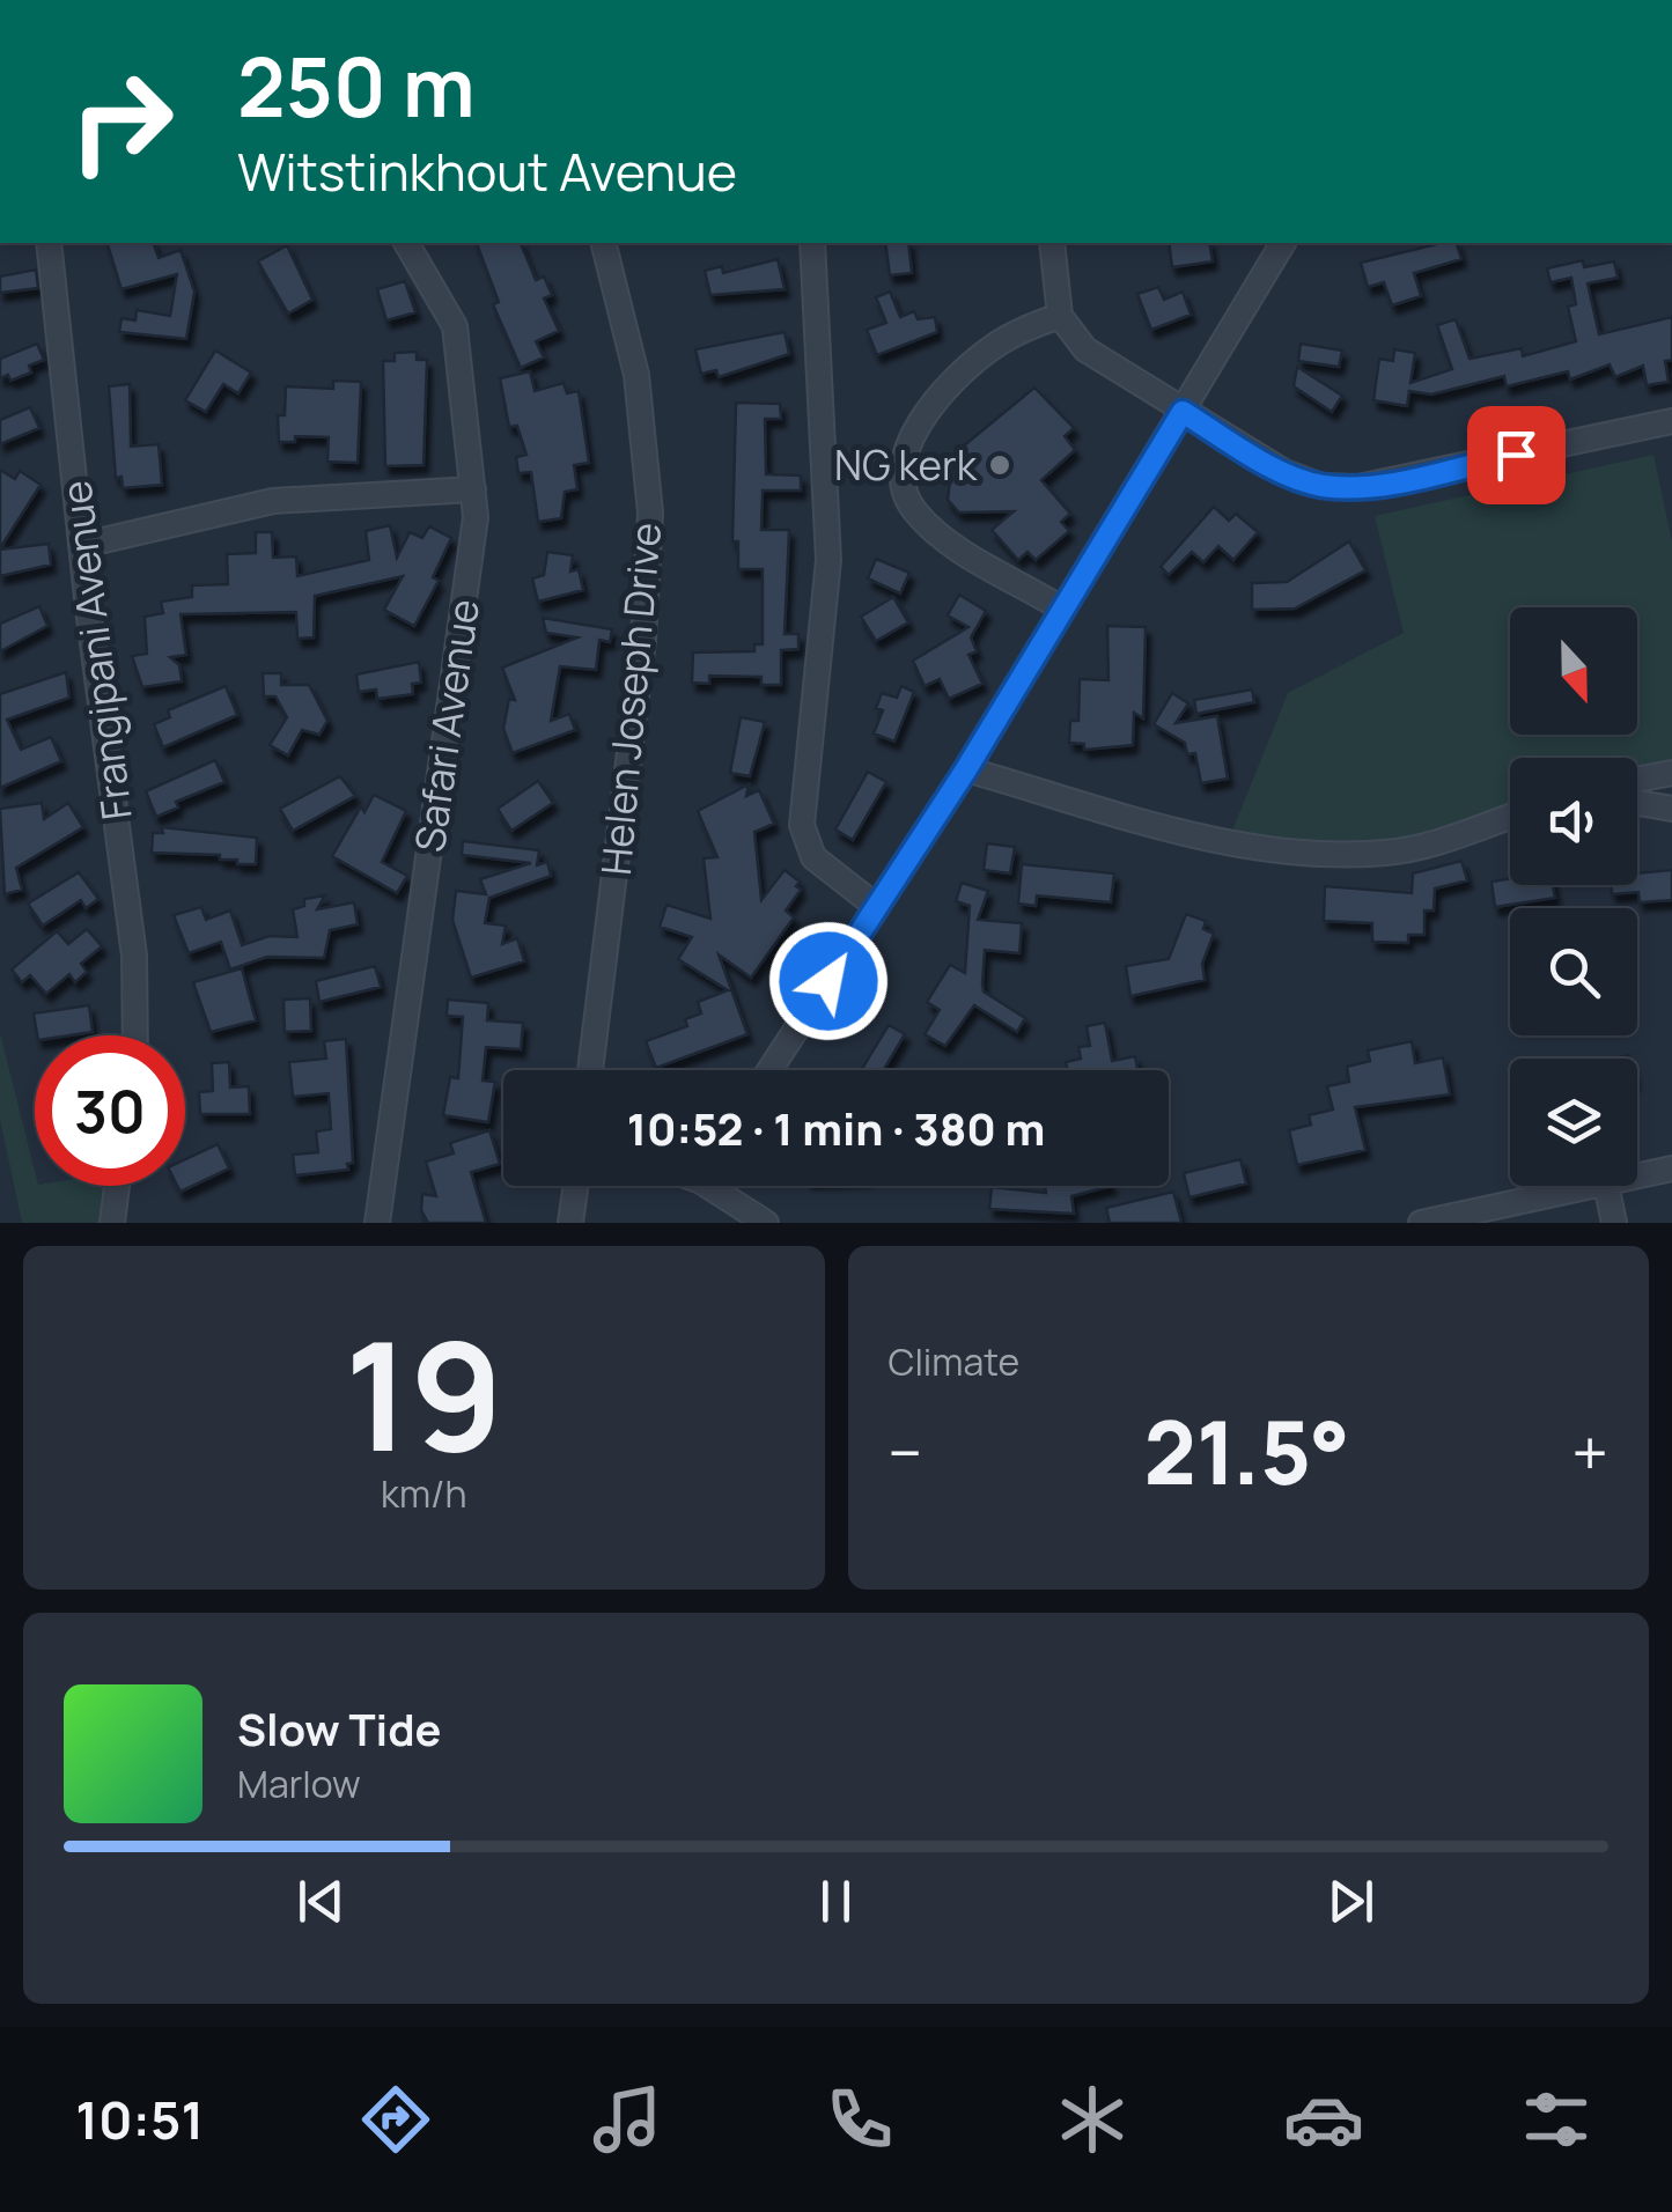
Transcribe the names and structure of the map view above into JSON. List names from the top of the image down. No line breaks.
{"streets":{"street":["Frangipani Avenue","Helen Joseph Drive","Safari Avenue"]},"places":["NG kerk"],"north":"bottom","page":{"turn":["250 m","Witstinkhout Avenue"],"limit":"30","trip":"10:52 · 1 min · 380 m","tile":[["19","km/h"],"Climate"],"heat":["−","21.5°","+"],"song":["Slow Tide","Marlow"],"tabs":"10:51"}}
